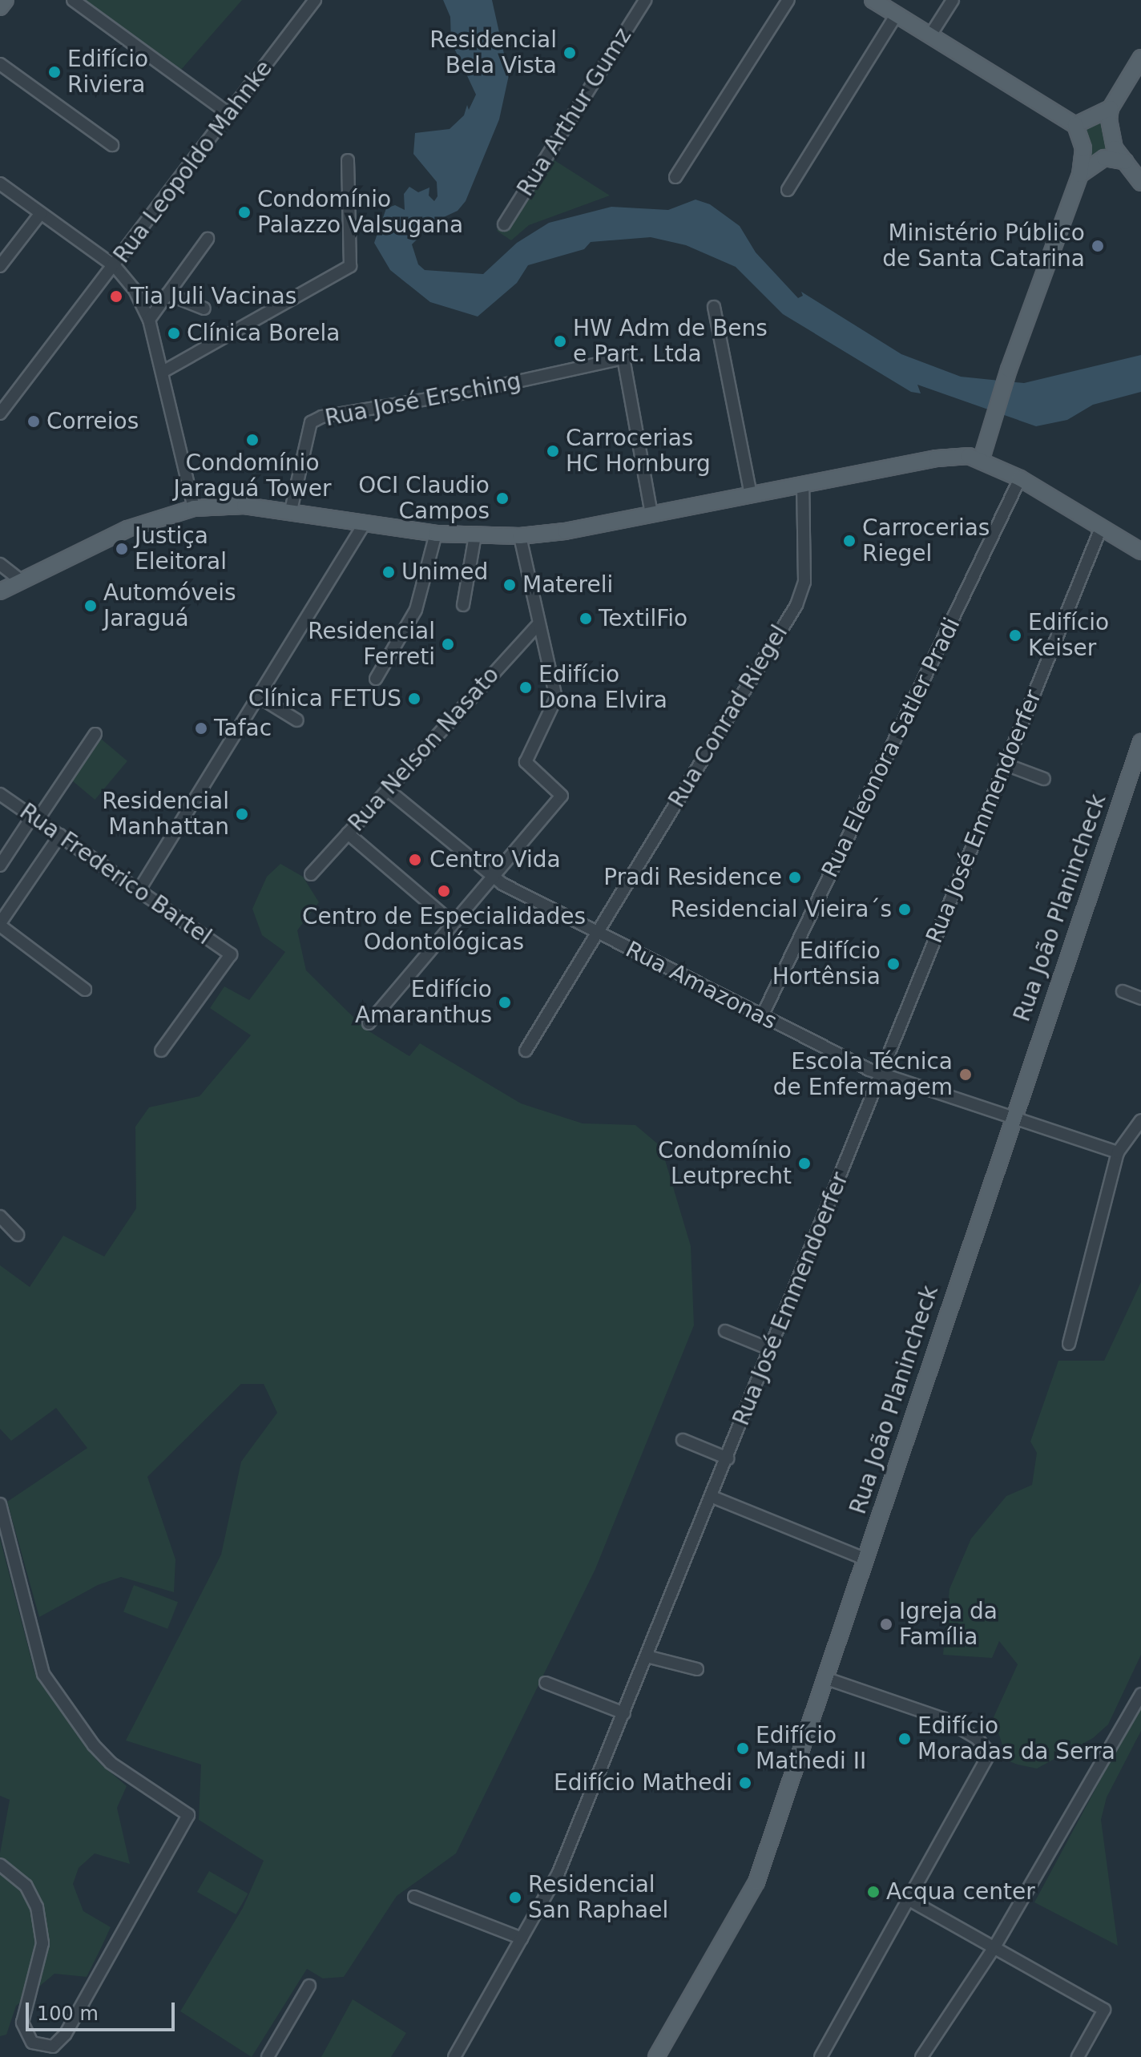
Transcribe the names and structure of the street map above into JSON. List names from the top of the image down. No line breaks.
{"streets":{"main road":["Rua João Planincheck"],"street":["Rua Arthur Gumz","Rua Leopoldo Mahnke","Rua José Ersching","Rua Conrad Riegel","Rua Eleonora Satler Pradi","Rua Nelson Nasato","Rua José Emmendoerfer","Rua Frederico Bartel","Rua Amazonas"]},"crossings":[["Rua Conrad Riegel","Rua Amazonas"],["Rua Eleonora Satler Pradi","Rua Amazonas"],["Rua Nelson Nasato","Rua Amazonas"],["Rua José Emmendoerfer","Rua Amazonas"],["Rua João Planincheck","Rua Amazonas"]],"places":["Residencial Bela Vista","Edifício Riviera","Condomínio Palazzo Valsugana","Ministério Público de Santa Catarina","Tia Juli Vacinas","Clínica Borela","HW Adm de Bens e Part. Ltda","Correios","Condomínio Jaraguá Tower","Carrocerias HC Hornburg","OCI Claudio Campos","Carrocerias Riegel","Justiça Eleitoral","Unimed","Matereli","Automóveis Jaraguá","TextilFio","Edifício Keiser","Residencial Ferreti","Edifício Dona Elvira","Clínica FETUS","Tafac","Residencial Manhattan","Centro Vida","Pradi Residence","Centro de Especialidades Odontológicas","Residencial Vieira´s","Edifício Hortênsia","Edifício Amaranthus","Escola Técnica de Enfermagem","Condomínio Leutprecht","Igreja da Família","Edifício Moradas da Serra","Edifício Mathedi II","Edifício Mathedi","Acqua center","Residencial San Raphael"],"scale_bar":"100 m"}
